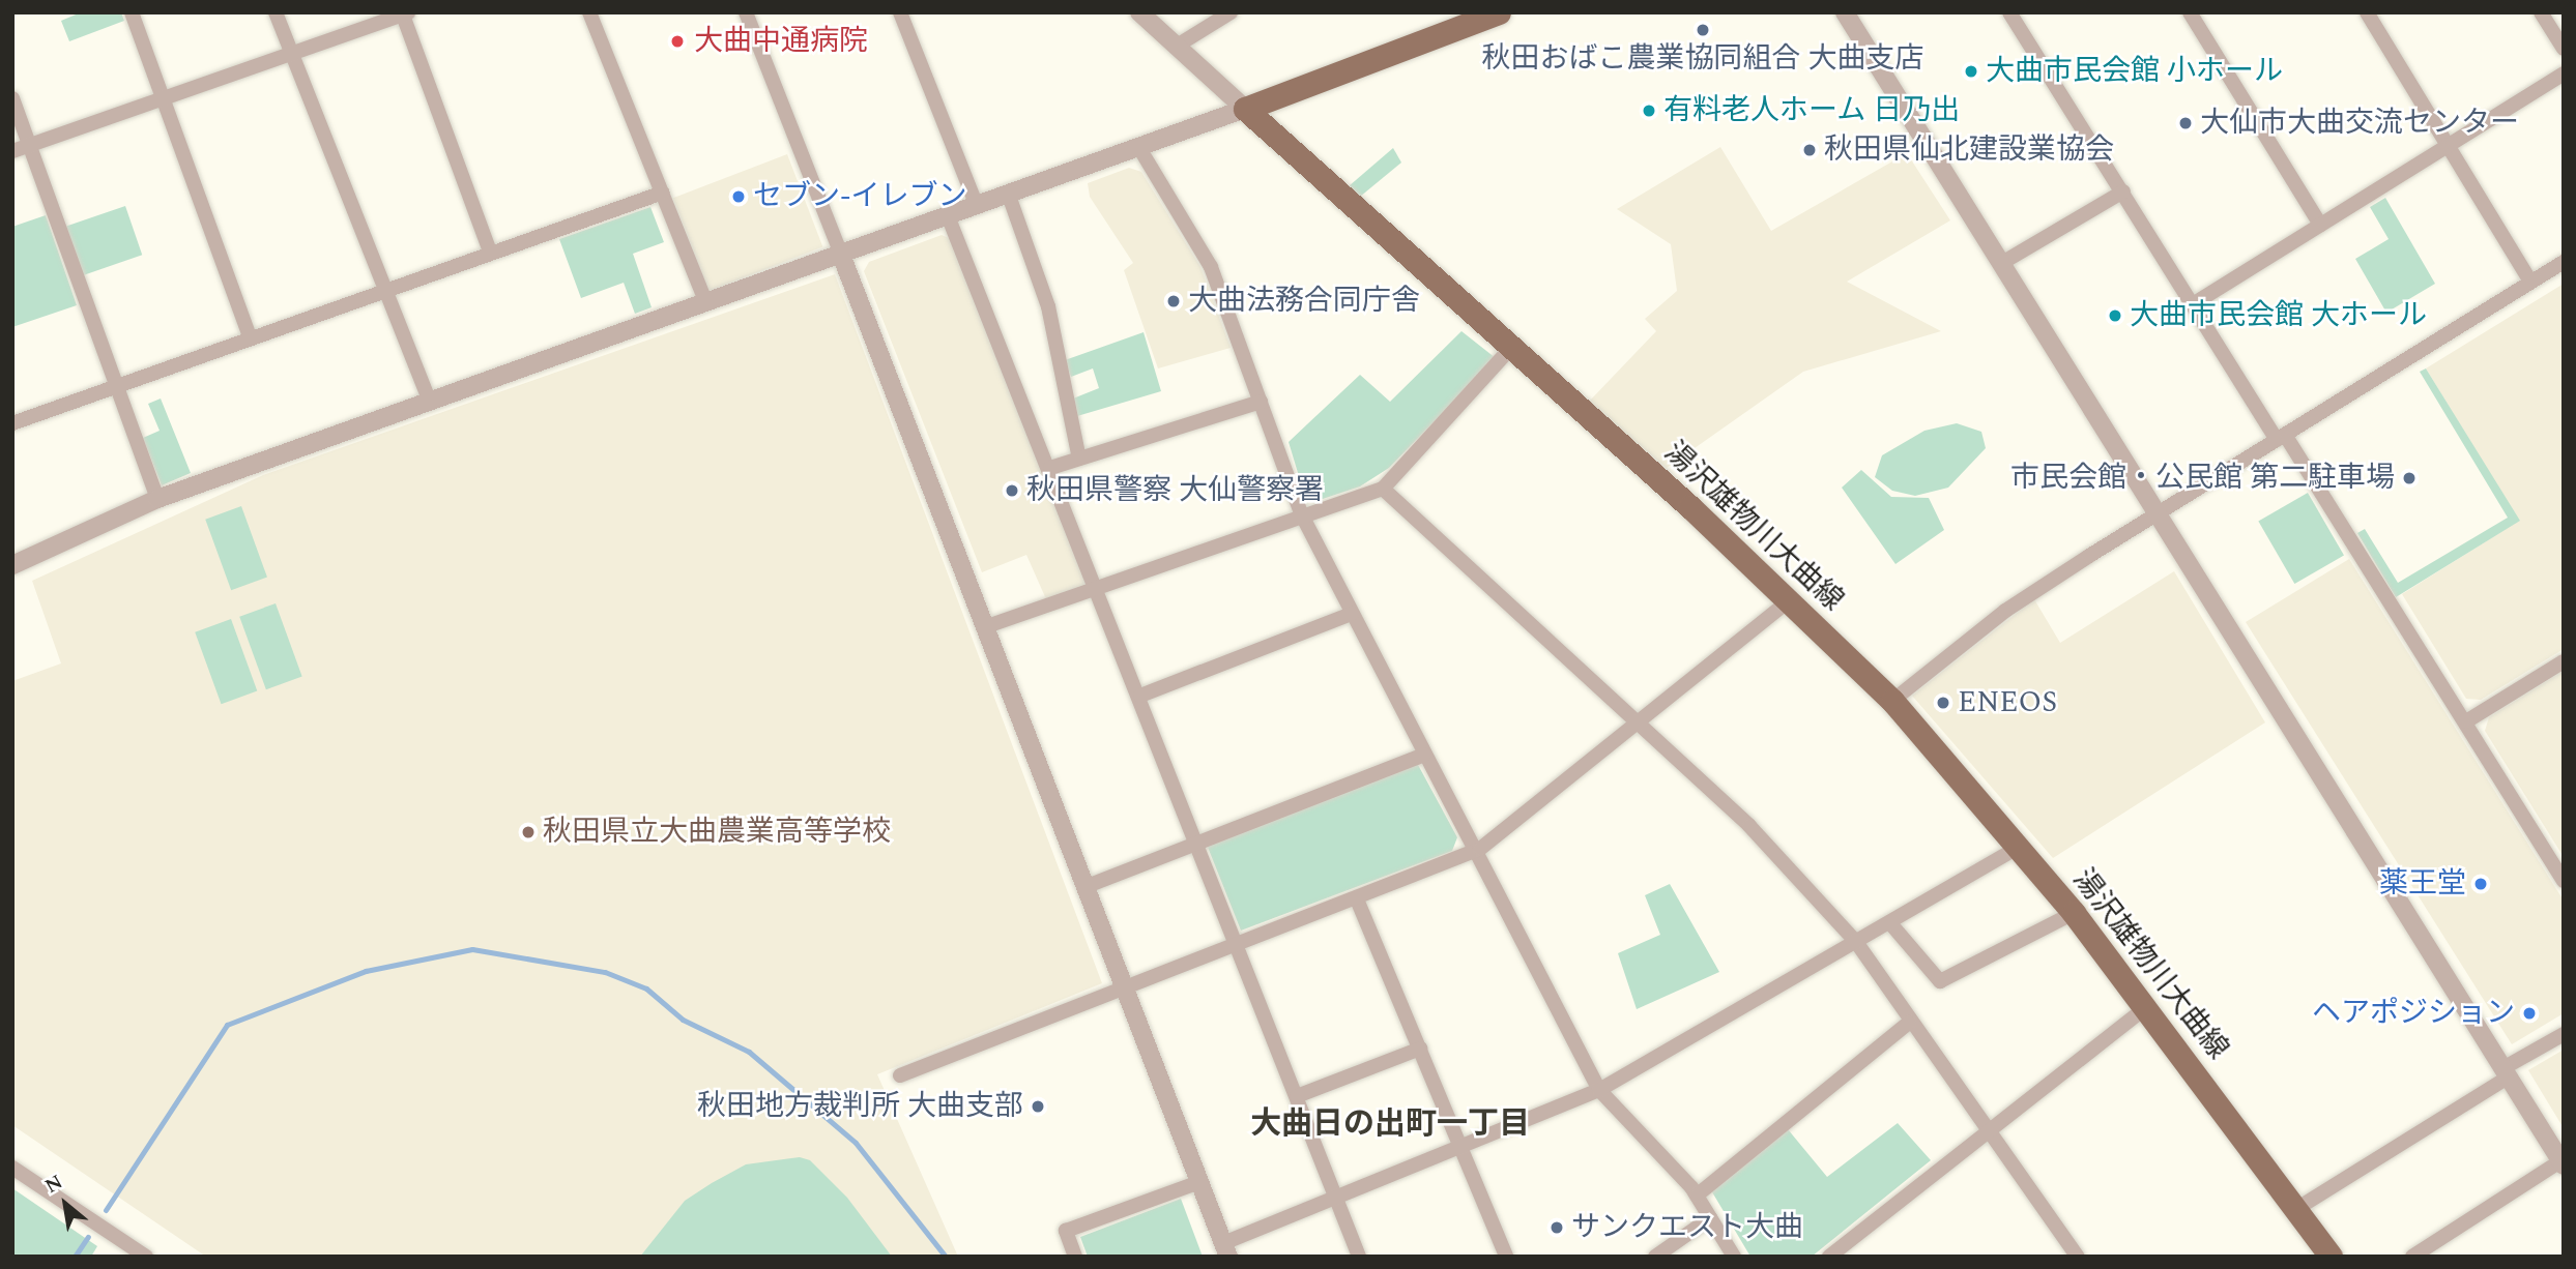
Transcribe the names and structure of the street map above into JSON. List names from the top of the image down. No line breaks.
{"streets":{"main road":["湯沢雄物川大曲線"]},"districts":["大曲日の出町一丁目"],"places":["秋田おばこ農業協同組合 大曲支店","大曲中通病院","大曲市民会館 小ホール","有料老人ホーム 日乃出","大仙市大曲交流センター","秋田県仙北建設業協会","セブン-イレブン","大曲法務合同庁舎","大曲市民会館 大ホール","市民会館・公民館 第二駐車場","秋田県警察 大仙警察署","ENEOS","秋田県立大曲農業高等学校","薬王堂","ヘアポジション","秋田地方裁判所 大曲支部","サンクエスト大曲"],"north":"top left"}
